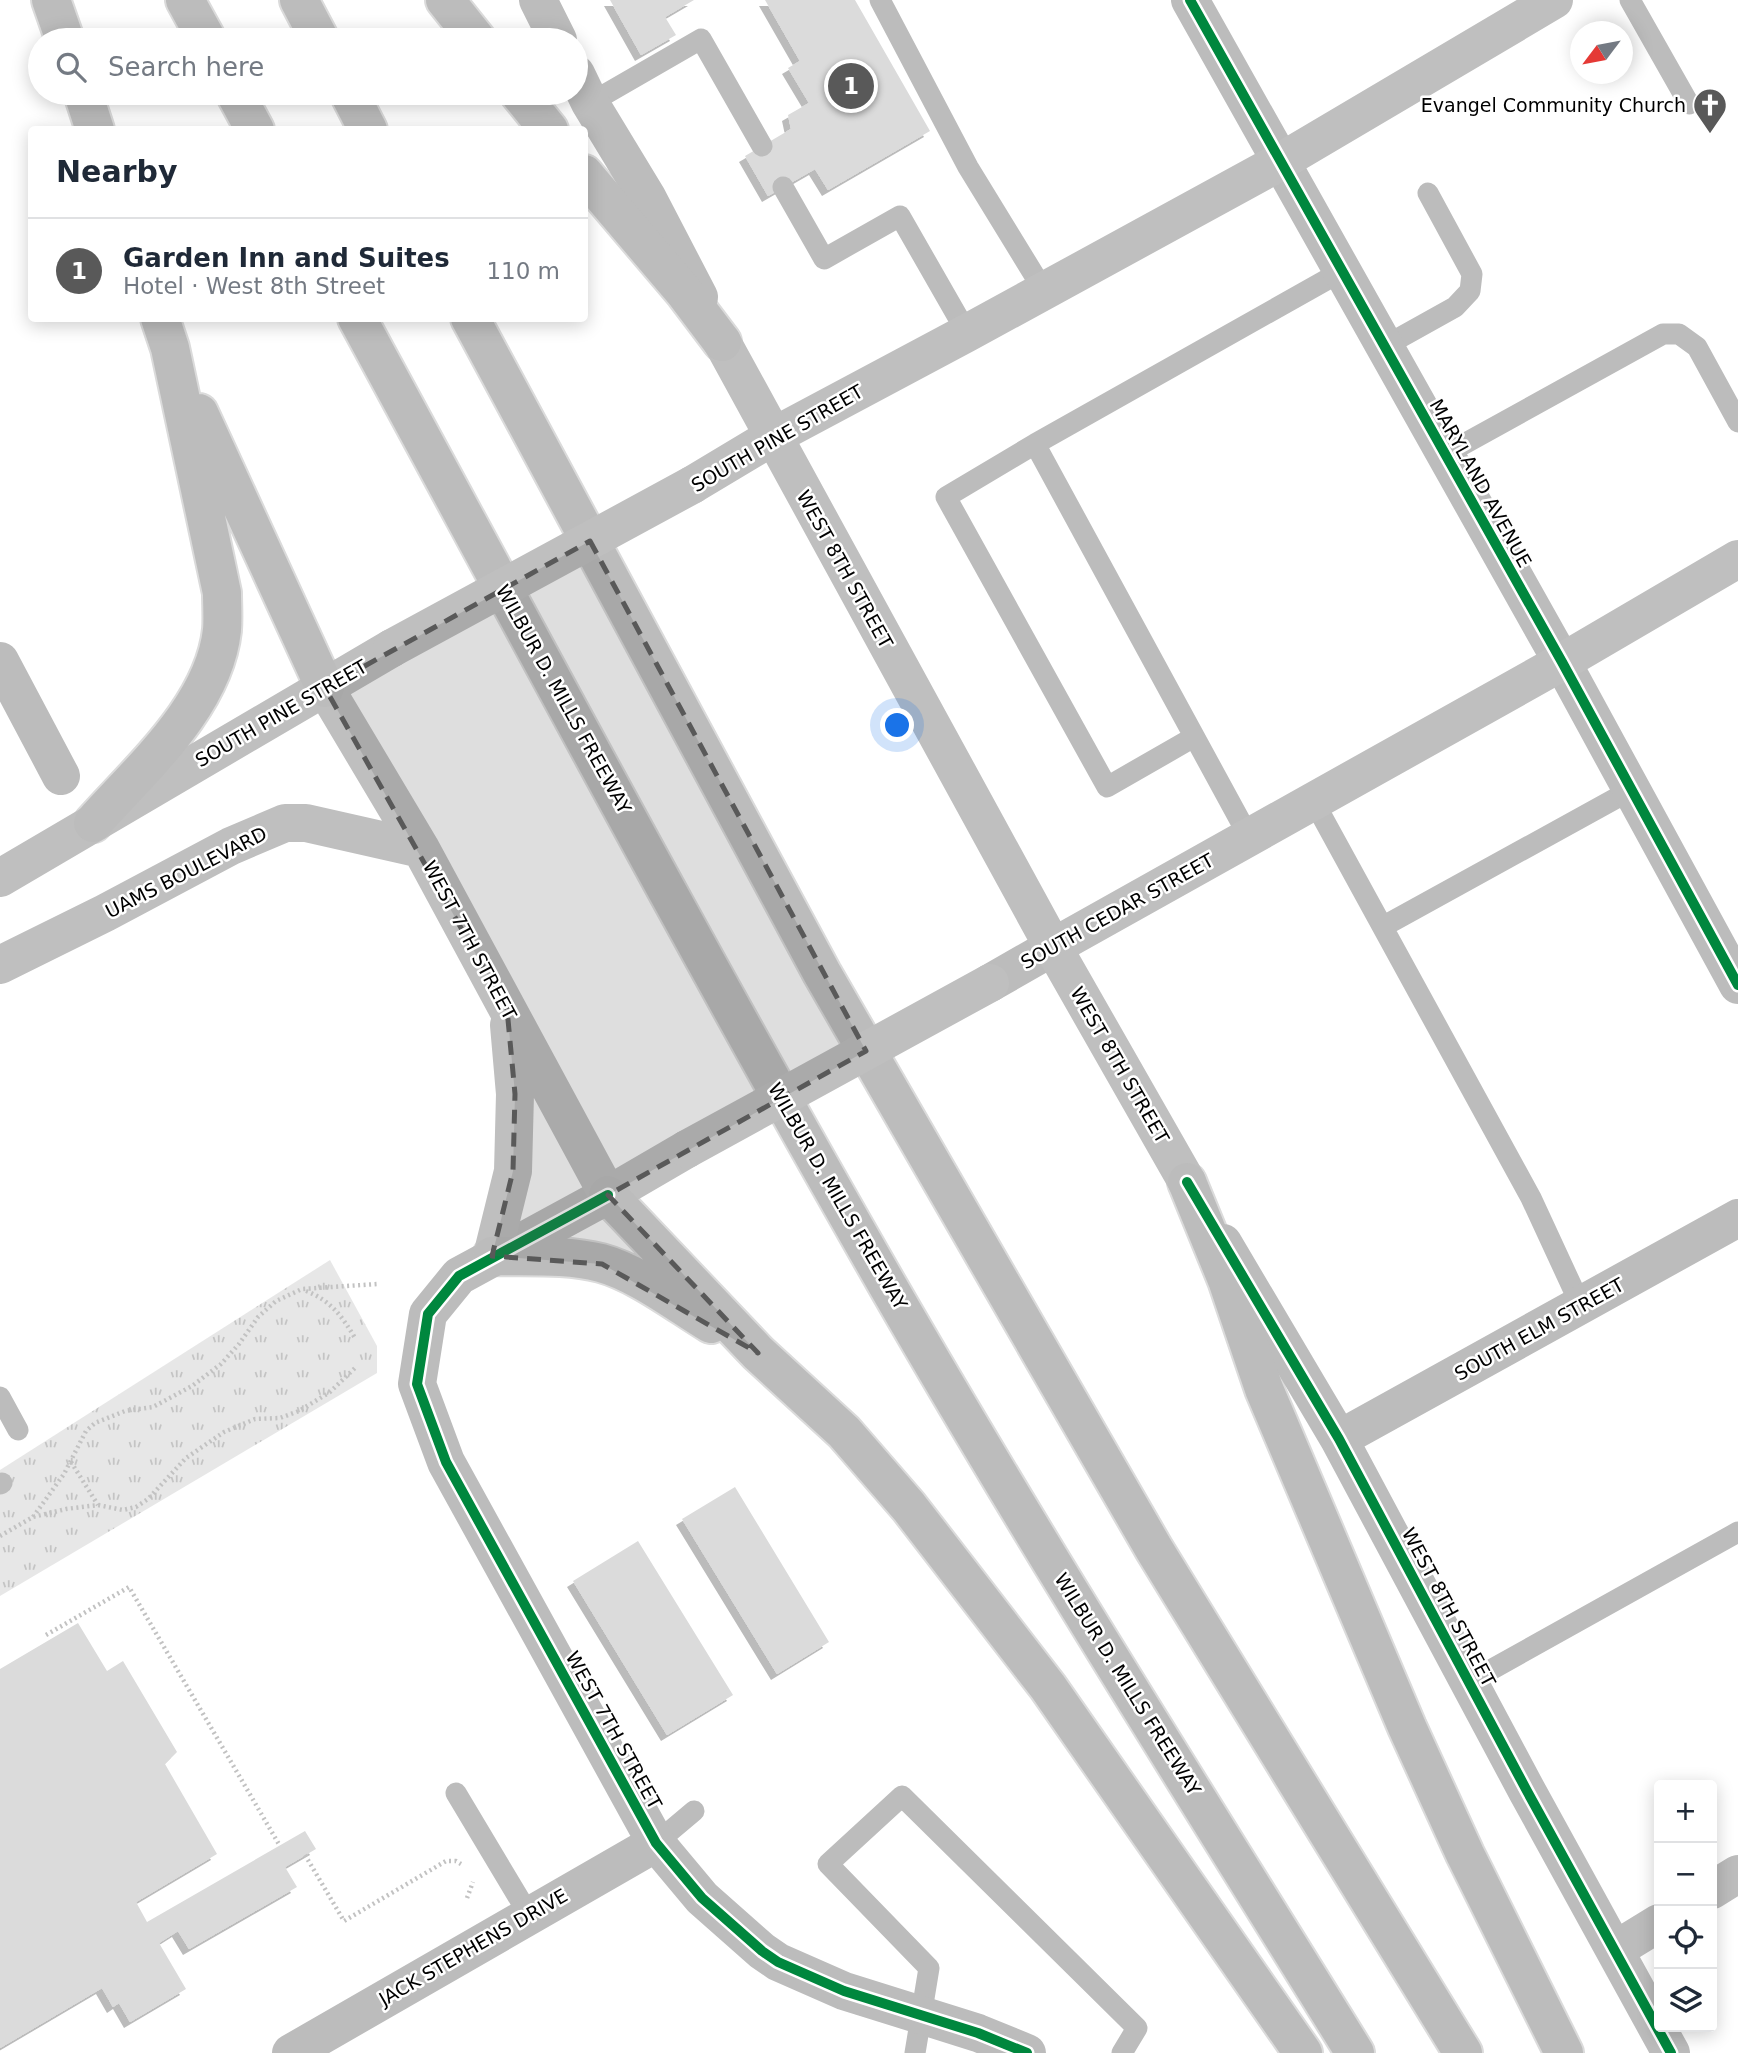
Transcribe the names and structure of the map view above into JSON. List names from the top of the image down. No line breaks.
{"streets":{"main road":["SOUTH PINE STREET","MARYLAND AVENUE","WEST 8TH STREET","WILBUR D. MILLS FREEWAY","UAMS BOULEVARD","SOUTH CEDAR STREET","WEST 7TH STREET","SOUTH ELM STREET","JACK STEPHENS DRIVE"]},"crossings":[["SOUTH PINE STREET","MARYLAND AVENUE"],["SOUTH PINE STREET","WEST 8TH STREET"],["SOUTH PINE STREET","WEST 7TH STREET"],["MARYLAND AVENUE","SOUTH CEDAR STREET"],["WEST 8TH STREET","SOUTH CEDAR STREET"],["WEST 8TH STREET","SOUTH ELM STREET"],["UAMS BOULEVARD","WEST 7TH STREET"],["SOUTH CEDAR STREET","WEST 7TH STREET"],["WEST 7TH STREET","JACK STEPHENS DRIVE"]],"places":{"church":["Evangel Community Church"]},"north":"bottom left","page":{"search":"Search here","pins":"1","heading":"Nearby","list":[{"mark":"1","name":"Garden Inn and Suites","note":"Hotel · West 8th Street","value":"110 m"}],"map_buttons":["+","−"]}}
